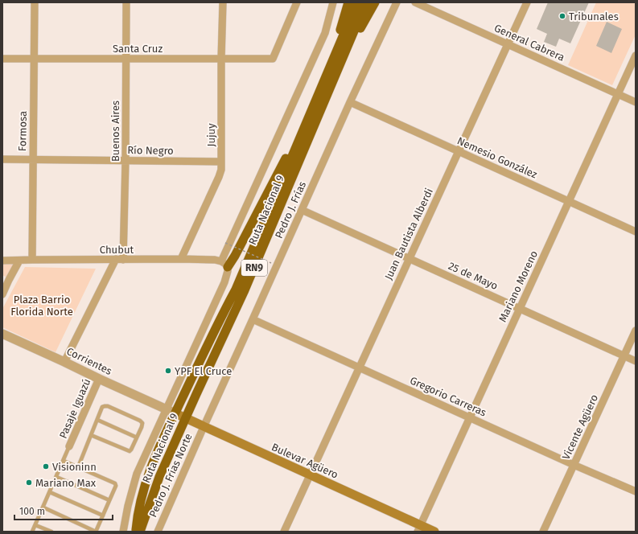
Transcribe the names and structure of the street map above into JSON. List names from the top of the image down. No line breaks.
{"streets":{"highway":["Ruta Nacional 9","RN9"],"main road":["Bulevar Agüero"],"street":["General Cabrera","Santa Cruz","Formosa","Buenos Aires","Jujuy","Río Negro","Nemesio González","Pedro J. Frías","Juan Bautista Alberdi","Chubut","25 de Mayo","Mariano Moreno","Corrientes","Gregorio Carreras","Pasaje Iguazú","Vicente Agüero","Pedro J. Frías Norte"]},"crossings":[["General Cabrera","Juan Bautista Alberdi"],["General Cabrera","Mariano Moreno"],["Santa Cruz","Formosa"],["Santa Cruz","Buenos Aires"],["Santa Cruz","Jujuy"],["Formosa","Río Negro"],["Formosa","Chubut"],["Buenos Aires","Río Negro"],["Buenos Aires","Chubut"],["Jujuy","Río Negro"],["Jujuy","Chubut"],["Nemesio González","Pedro J. Frías"],["Nemesio González","Juan Bautista Alberdi"],["Nemesio González","Mariano Moreno"],["Ruta Nacional 9","Bulevar Agüero"],["Pedro J. Frías","25 de Mayo"],["Pedro J. Frías","Gregorio Carreras"],["Pedro J. Frías","Bulevar Agüero"],["Pedro J. Frías","Pedro J. Frías Norte"],["Juan Bautista Alberdi","25 de Mayo"],["Juan Bautista Alberdi","Gregorio Carreras"],["Juan Bautista Alberdi","Bulevar Agüero"],["25 de Mayo","Mariano Moreno"],["25 de Mayo","Vicente Agüero"],["Mariano Moreno","Gregorio Carreras"],["Mariano Moreno","Bulevar Agüero"],["Corrientes","Pasaje Iguazú"],["Corrientes","Bulevar Agüero"],["Gregorio Carreras","Vicente Agüero"],["Bulevar Agüero","Pedro J. Frías Norte"]],"parks":["Plaza Barrio Florida Norte"],"places":["Tribunales","YPF El Cruce","Visioninn","Mariano Max"],"scale_bar":"100 m"}
